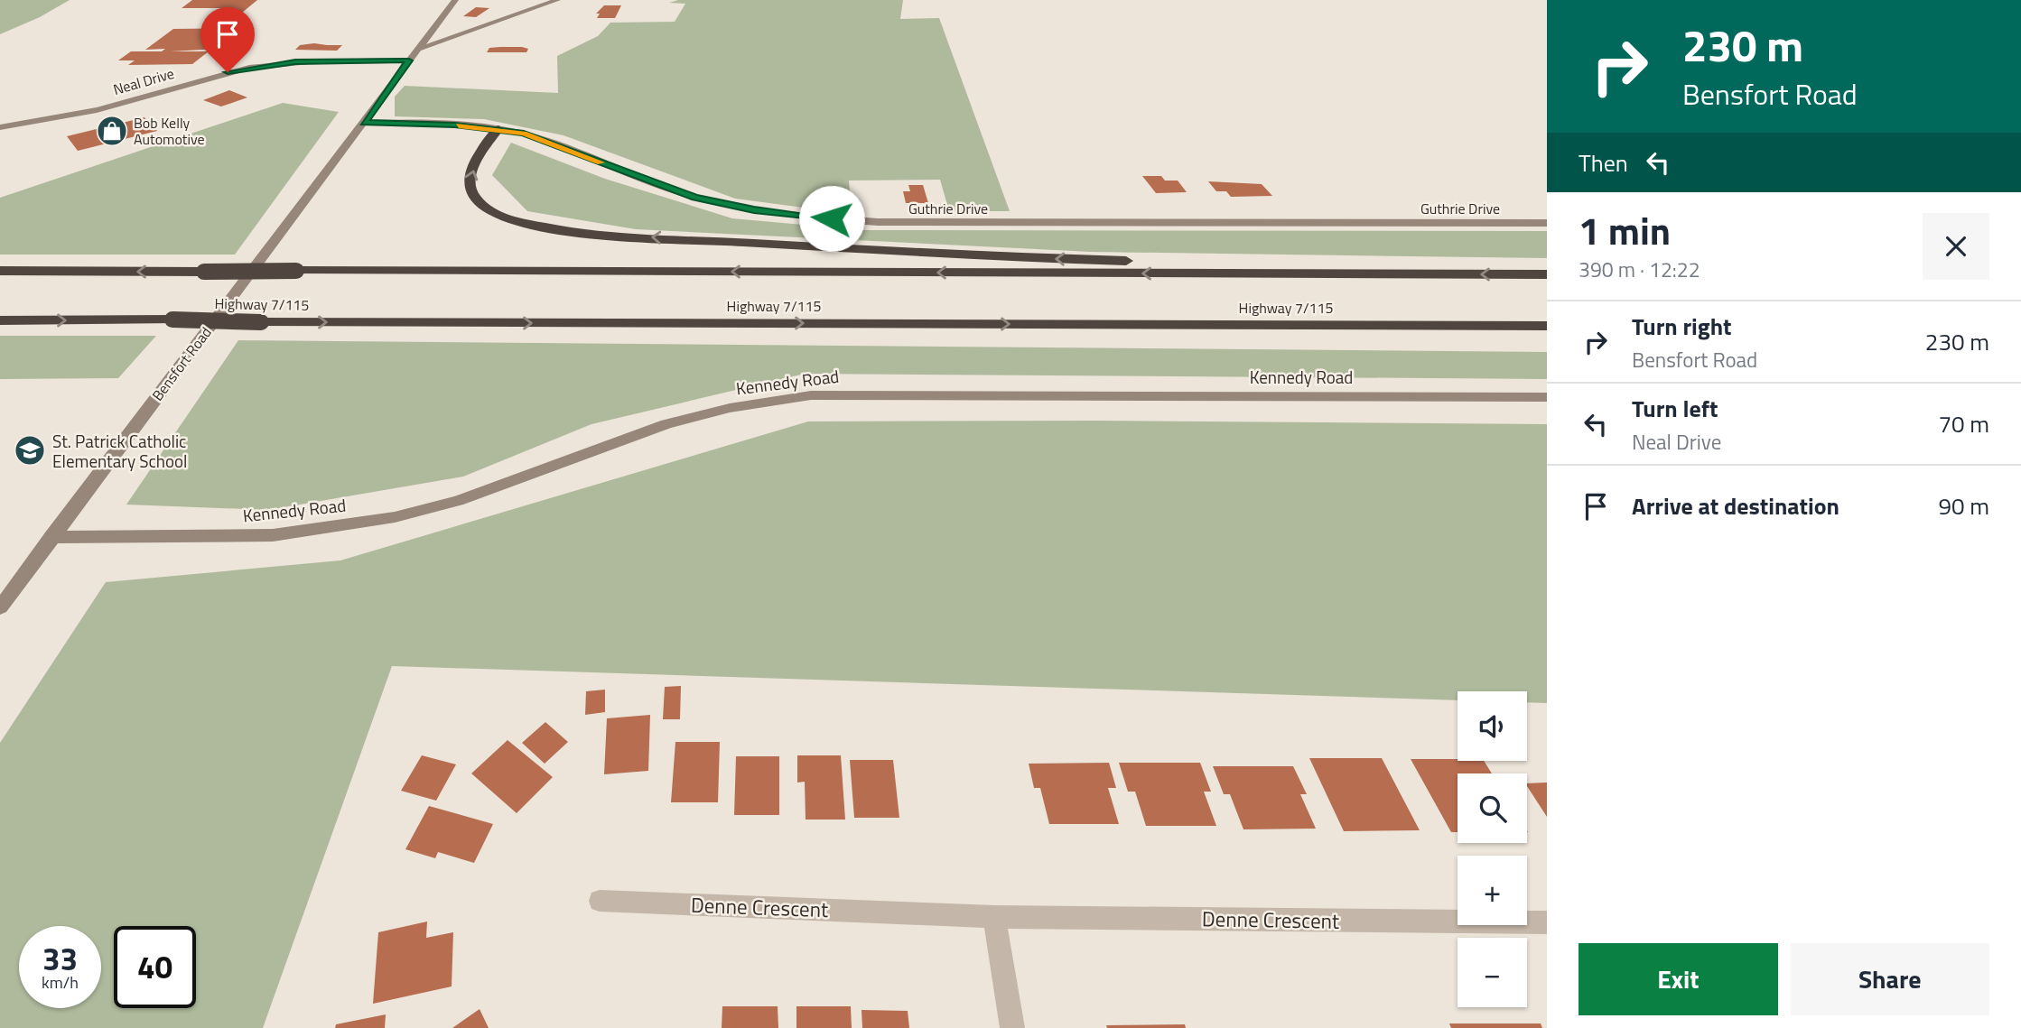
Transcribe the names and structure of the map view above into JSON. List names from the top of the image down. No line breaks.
{"streets":{"highway":["Highway 7/115"],"street":["Neal Drive","Guthrie Drive","Bensfort Road","Kennedy Road","Denne Crescent"]},"crossings":[["Neal Drive","Bensfort Road"],["Guthrie Drive","Bensfort Road"],["Bensfort Road","Kennedy Road"]],"places":{"shop":["Bob Kelly Automotive"],"school or university":["St. Patrick Catholic Elementary School"]},"page":{"turn":["230 m","Bensfort Road"],"then":"Then","heading":["1 min","390 m · 12:22"],"list":[{"name":"Turn right","note":"Bensfort Road","value":"230 m"},{"name":"Turn left","note":"Neal Drive","value":"70 m"},{"name":"Arrive at destination","value":"90 m"}],"map_buttons":["+","−"],"speed":"33 km/h","limit":"40","buttons":["Exit","Share"]}}
